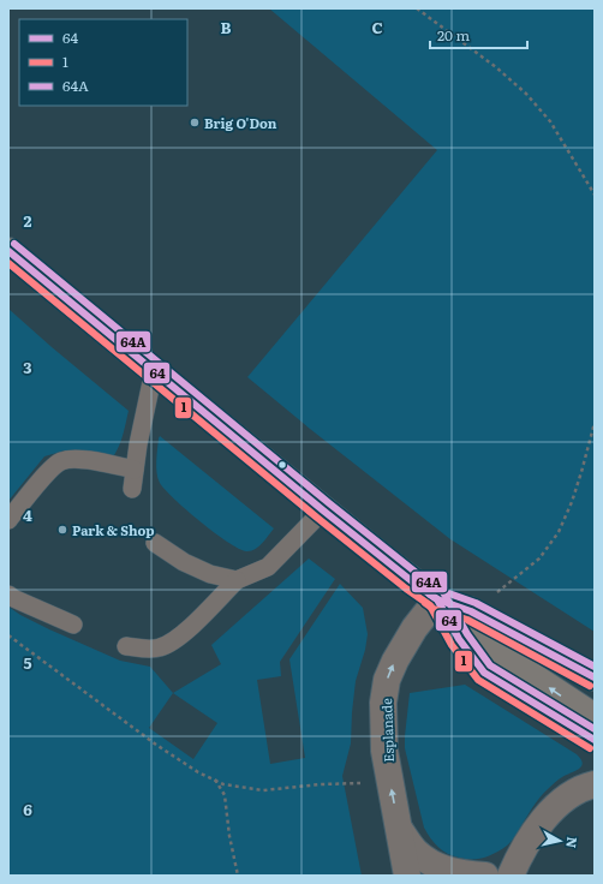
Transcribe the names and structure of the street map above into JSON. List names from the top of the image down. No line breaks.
{"streets":{"street":["Esplanade"]},"one_way":["Esplanade"],"places":["Brig O'Don","Park & Shop"],"lines":["transit line 64A","transit line 64","transit line 1"],"legend":["64","1","64A"],"scale_bar":"20 m","north":"right","grid":{"columns":["B","C"],"rows":["2","3","4","5","6"]}}
